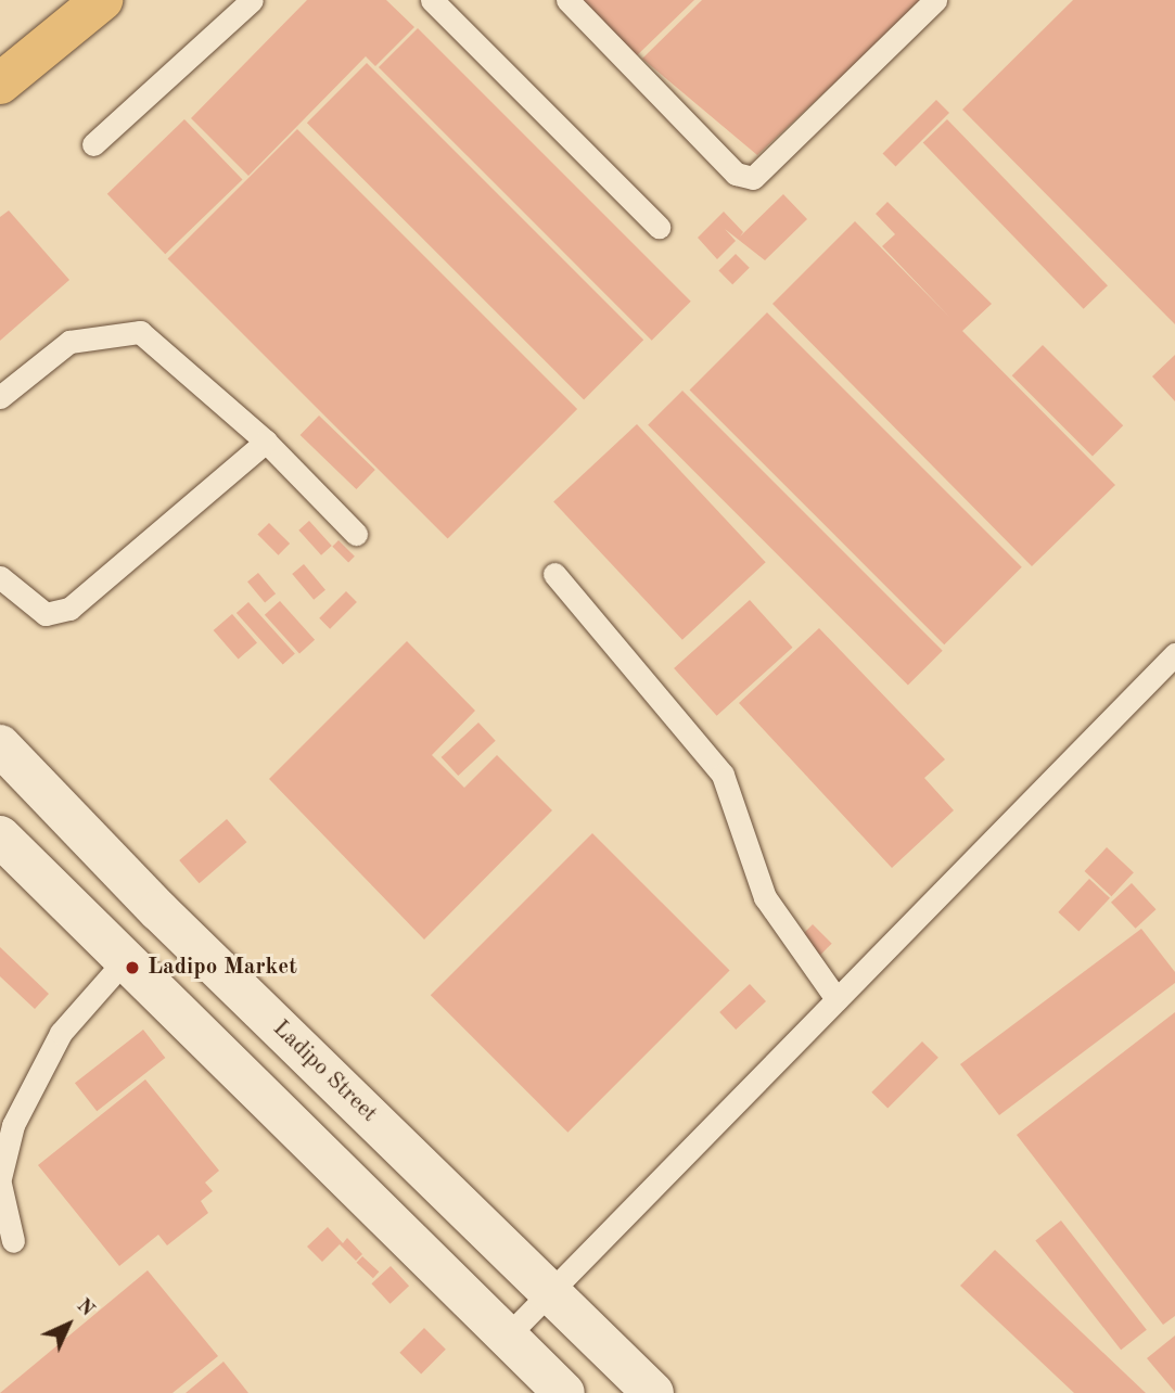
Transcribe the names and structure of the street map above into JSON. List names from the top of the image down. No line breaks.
{"streets":{"main road":["Ladipo Street"]},"places":["Ladipo Market"],"north":"top right"}
